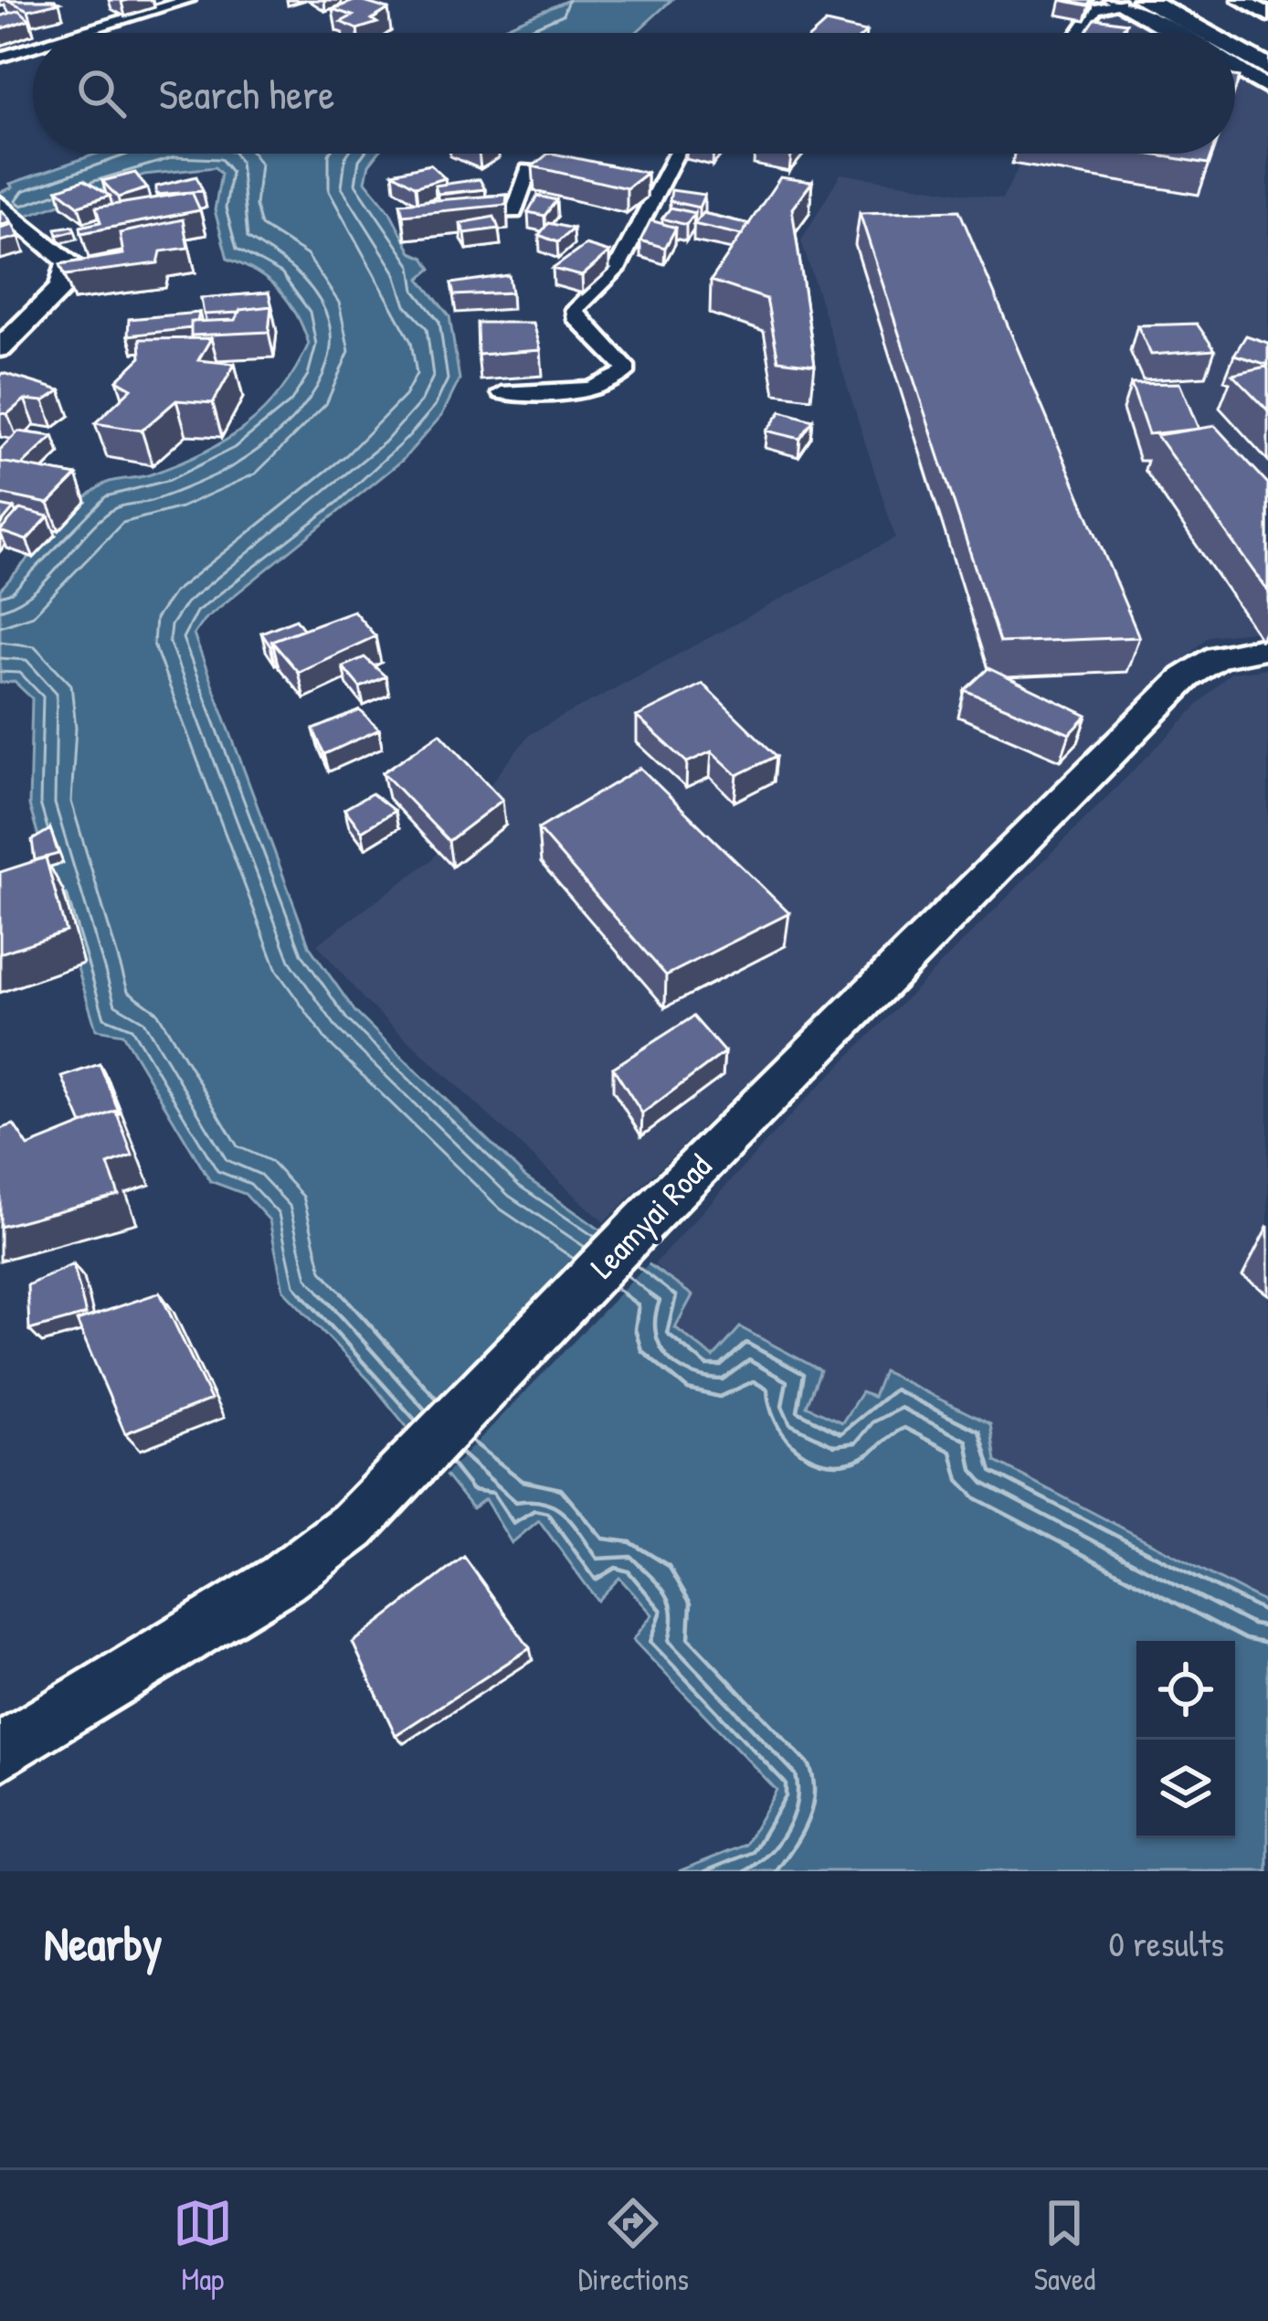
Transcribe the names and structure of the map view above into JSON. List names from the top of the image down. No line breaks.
{"streets":{"street":["Leamyai Road"]},"page":{"search":"Search here","heading":["Nearby","0 results"],"nav":["Map","Directions","Saved"]}}
